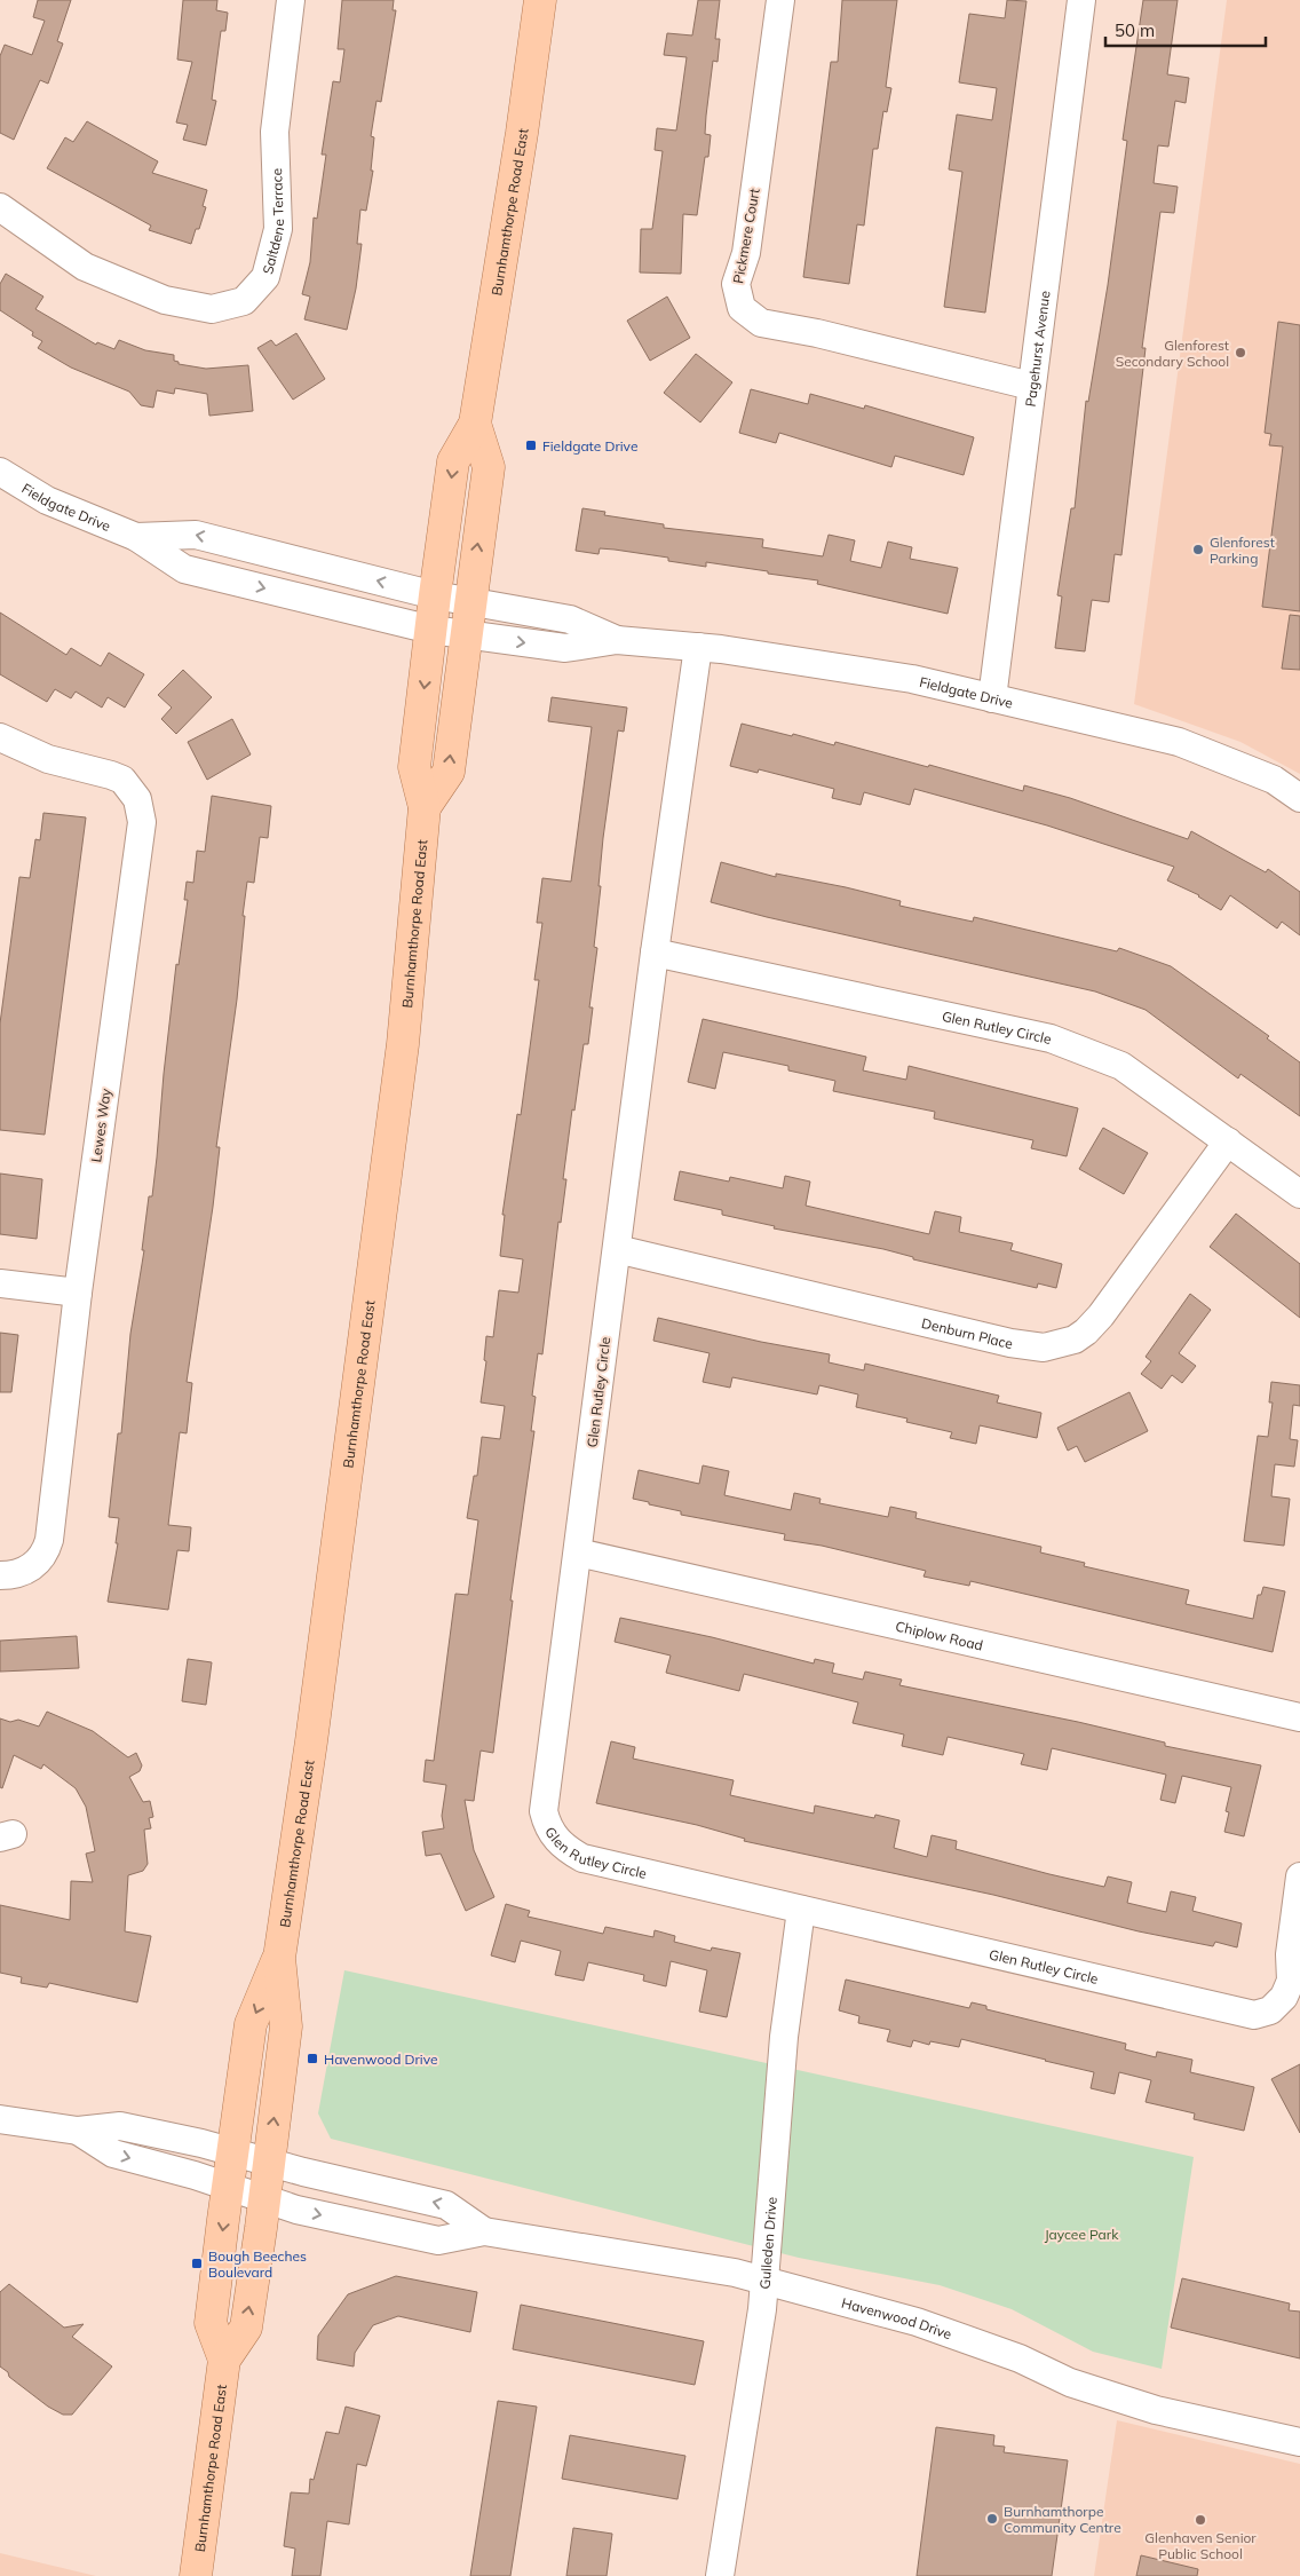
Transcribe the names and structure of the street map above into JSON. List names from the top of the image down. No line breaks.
{"streets":{"main road":["Burnhamthorpe Road East"],"street":["Saltdene Terrace","Pickmere Court","Pagehurst Avenue","Fieldgate Drive","Glen Rutley Circle","Lewes Way","Denburn Place","Chiplow Road","Gulleden Drive","Havenwood Drive"]},"crossings":[["Burnhamthorpe Road East","Fieldgate Drive"],["Burnhamthorpe Road East","Havenwood Drive"],["Pickmere Court","Pagehurst Avenue"],["Pagehurst Avenue","Fieldgate Drive"],["Fieldgate Drive","Glen Rutley Circle"],["Glen Rutley Circle","Denburn Place"],["Glen Rutley Circle","Chiplow Road"],["Glen Rutley Circle","Gulleden Drive"],["Gulleden Drive","Havenwood Drive"]],"parks":["Jaycee Park"],"places":{"other":["Glenforest Secondary School","Glenforest Parking","Burnhamthorpe Community Centre","Glenhaven Senior Public School"],"transit":["Fieldgate Drive","Havenwood Drive","Bough Beeches Boulevard"]},"scale_bar":"50 m"}
